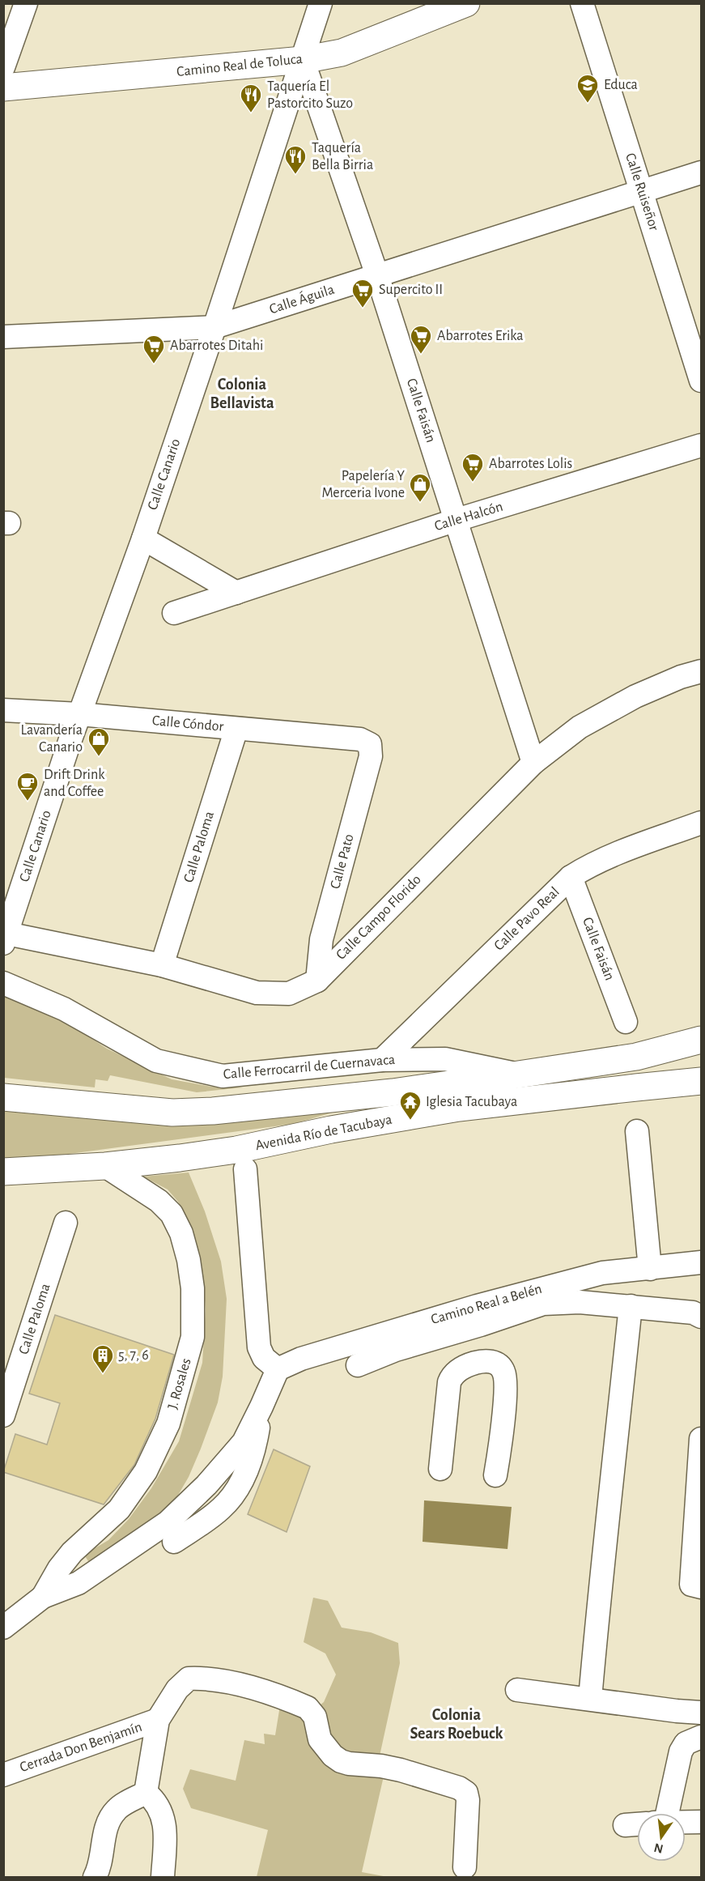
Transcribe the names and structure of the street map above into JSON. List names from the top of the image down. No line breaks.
{"streets":{"main road":["Camino Real de Toluca","Avenida Río de Tacubaya"],"street":["Calle Ruiseñor","Calle Águila","Calle Faisán","Calle Canario","Calle Halcón","Calle Cóndor","Calle Paloma","Calle Pato","Calle Campo Florido","Calle Pavo Real","Calle Ferrocarril de Cuernavaca","Camino Real a Belén","J. Rosales","Cerrada Don Benjamín"]},"crossings":[["Camino Real de Toluca","Calle Faisán"],["Camino Real de Toluca","Calle Canario"],["Calle Ruiseñor","Calle Águila"],["Calle Águila","Calle Faisán"],["Calle Águila","Calle Canario"],["Calle Faisán","Calle Canario"],["Calle Faisán","Calle Halcón"],["Calle Faisán","Calle Campo Florido"],["Calle Faisán","Calle Pavo Real"],["Calle Canario","Calle Cóndor"],["Calle Canario","Calle Campo Florido"],["Calle Cóndor","Calle Paloma"],["Calle Cóndor","Calle Pato"],["Calle Paloma","Calle Campo Florido"],["Calle Pato","Calle Campo Florido"],["Calle Pavo Real","Calle Ferrocarril de Cuernavaca"],["Calle Ferrocarril de Cuernavaca","Avenida Río de Tacubaya"],["Avenida Río de Tacubaya","J. Rosales"]],"districts":["Colonia Bellavista","Colonia Sears Roebuck"],"places":{"school or university":["Educa"],"restaurant":["Taquería El Pastorcito Suzo","Taquería Bella Birria"],"supermarket":["Supercito II","Abarrotes Erika","Abarrotes Ditahi","Abarrotes Lolis"],"shop":["Papelería Y Merceria Ivone","Lavandería Canario"],"cafe":["Drift Drink and Coffee"],"temple":["Iglesia Tacubaya"],"building":["5, 7, 6"]},"north":"bottom"}
